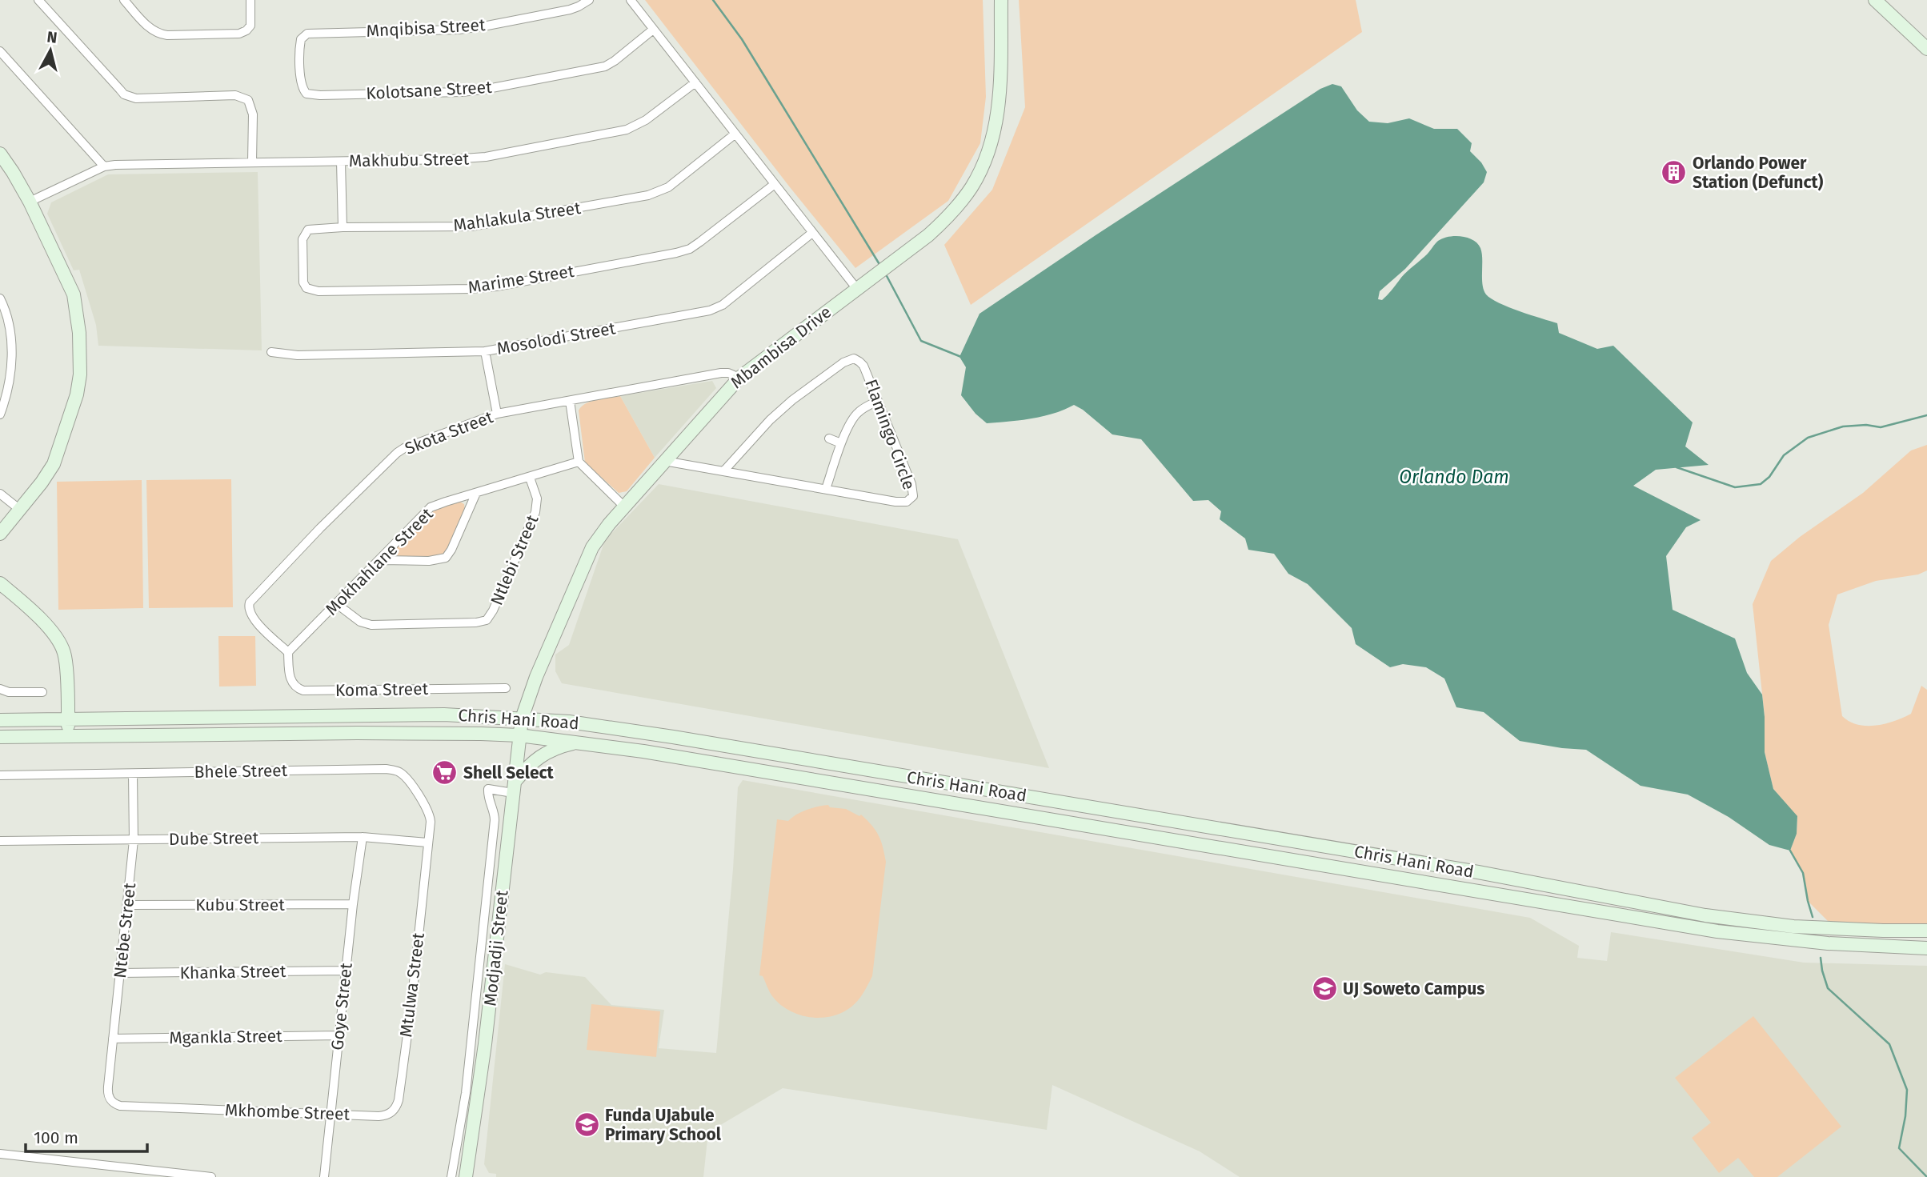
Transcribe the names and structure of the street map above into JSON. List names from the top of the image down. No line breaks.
{"streets":{"main road":["Mbambisa Drive","Chris Hani Road","Modjadji Street"],"street":["Mnqibisa Street","Kolotsane Street","Makhubu Street","Mahlakula Street","Marime Street","Mosolodi Street","Skota Street","Flamingo Circle","Ntlebi Street","Mokhahlane Street","Koma Street","Bhele Street","Dube Street","Kubu Street","Ntebe Street","Khanka Street","Mtulwa Street","Goye Street","Mgankla Street","Mkhombe Street"]},"crossings":[["Mnqibisa Street","Kolotsane Street"],["Mahlakula Street","Marime Street"],["Mbambisa Drive","Skota Street"],["Mbambisa Drive","Flamingo Circle"],["Mbambisa Drive","Chris Hani Road"],["Mbambisa Drive","Modjadji Street"],["Skota Street","Mokhahlane Street"],["Skota Street","Koma Street"],["Ntlebi Street","Mokhahlane Street"],["Mokhahlane Street","Koma Street"],["Chris Hani Road","Modjadji Street"],["Bhele Street","Dube Street"],["Bhele Street","Ntebe Street"],["Bhele Street","Mtulwa Street"],["Dube Street","Ntebe Street"],["Dube Street","Mtulwa Street"],["Dube Street","Goye Street"],["Kubu Street","Ntebe Street"],["Kubu Street","Goye Street"],["Ntebe Street","Khanka Street"],["Ntebe Street","Mgankla Street"],["Ntebe Street","Mkhombe Street"],["Khanka Street","Goye Street"],["Mtulwa Street","Mkhombe Street"],["Goye Street","Mgankla Street"],["Goye Street","Mkhombe Street"]],"water":["Orlando Dam"],"places":{"building":["Orlando Power Station (Defunct)"],"supermarket":["Shell Select"],"school or university":["UJ Soweto Campus","Funda UJabule Primary School"]},"scale_bar":"100 m","north":"top"}
